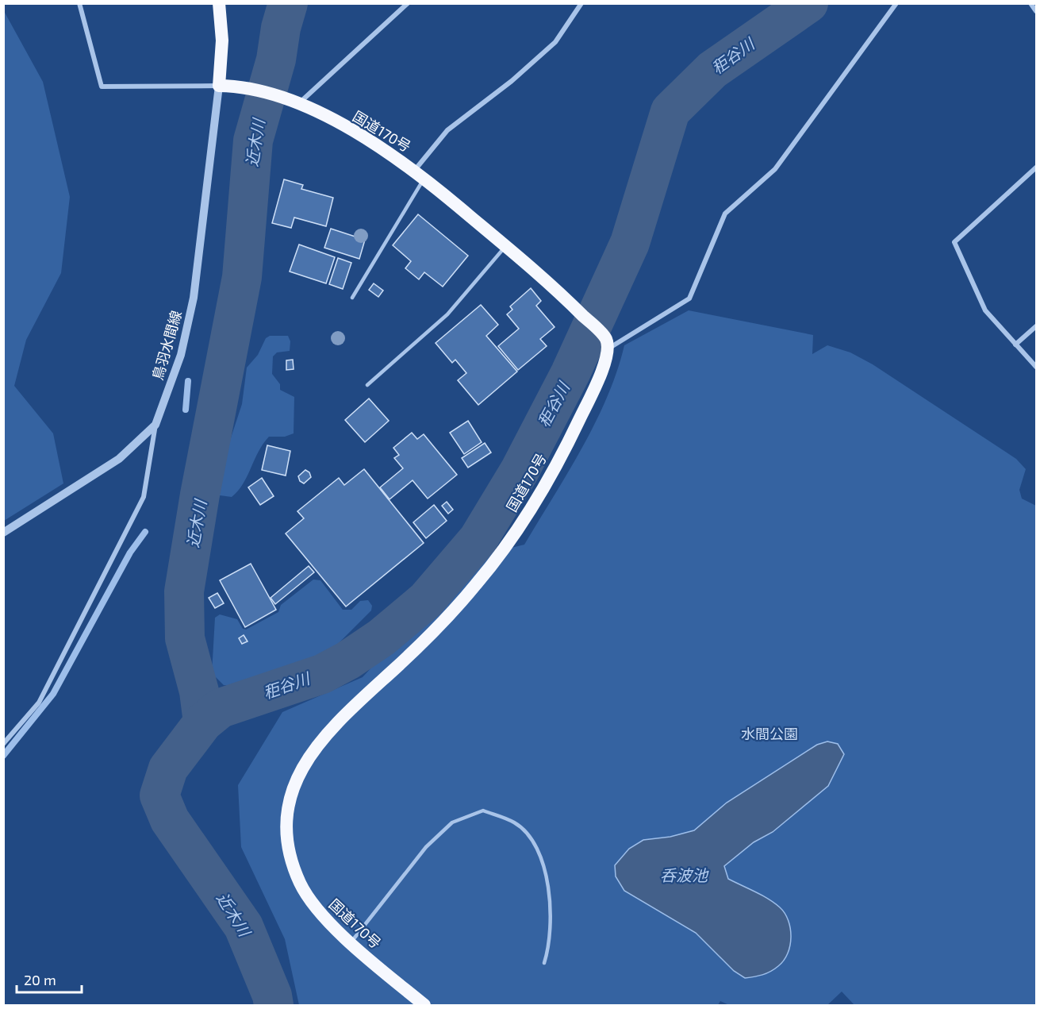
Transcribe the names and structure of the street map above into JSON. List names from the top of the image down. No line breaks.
{"streets":{"highway":["国道170号"],"street":["鳥羽水間線"]},"crossings":[["国道170号","鳥羽水間線"]],"water":["秬谷川","近木川","呑波池"],"parks":["水間公園"],"scale_bar":"20 m"}
